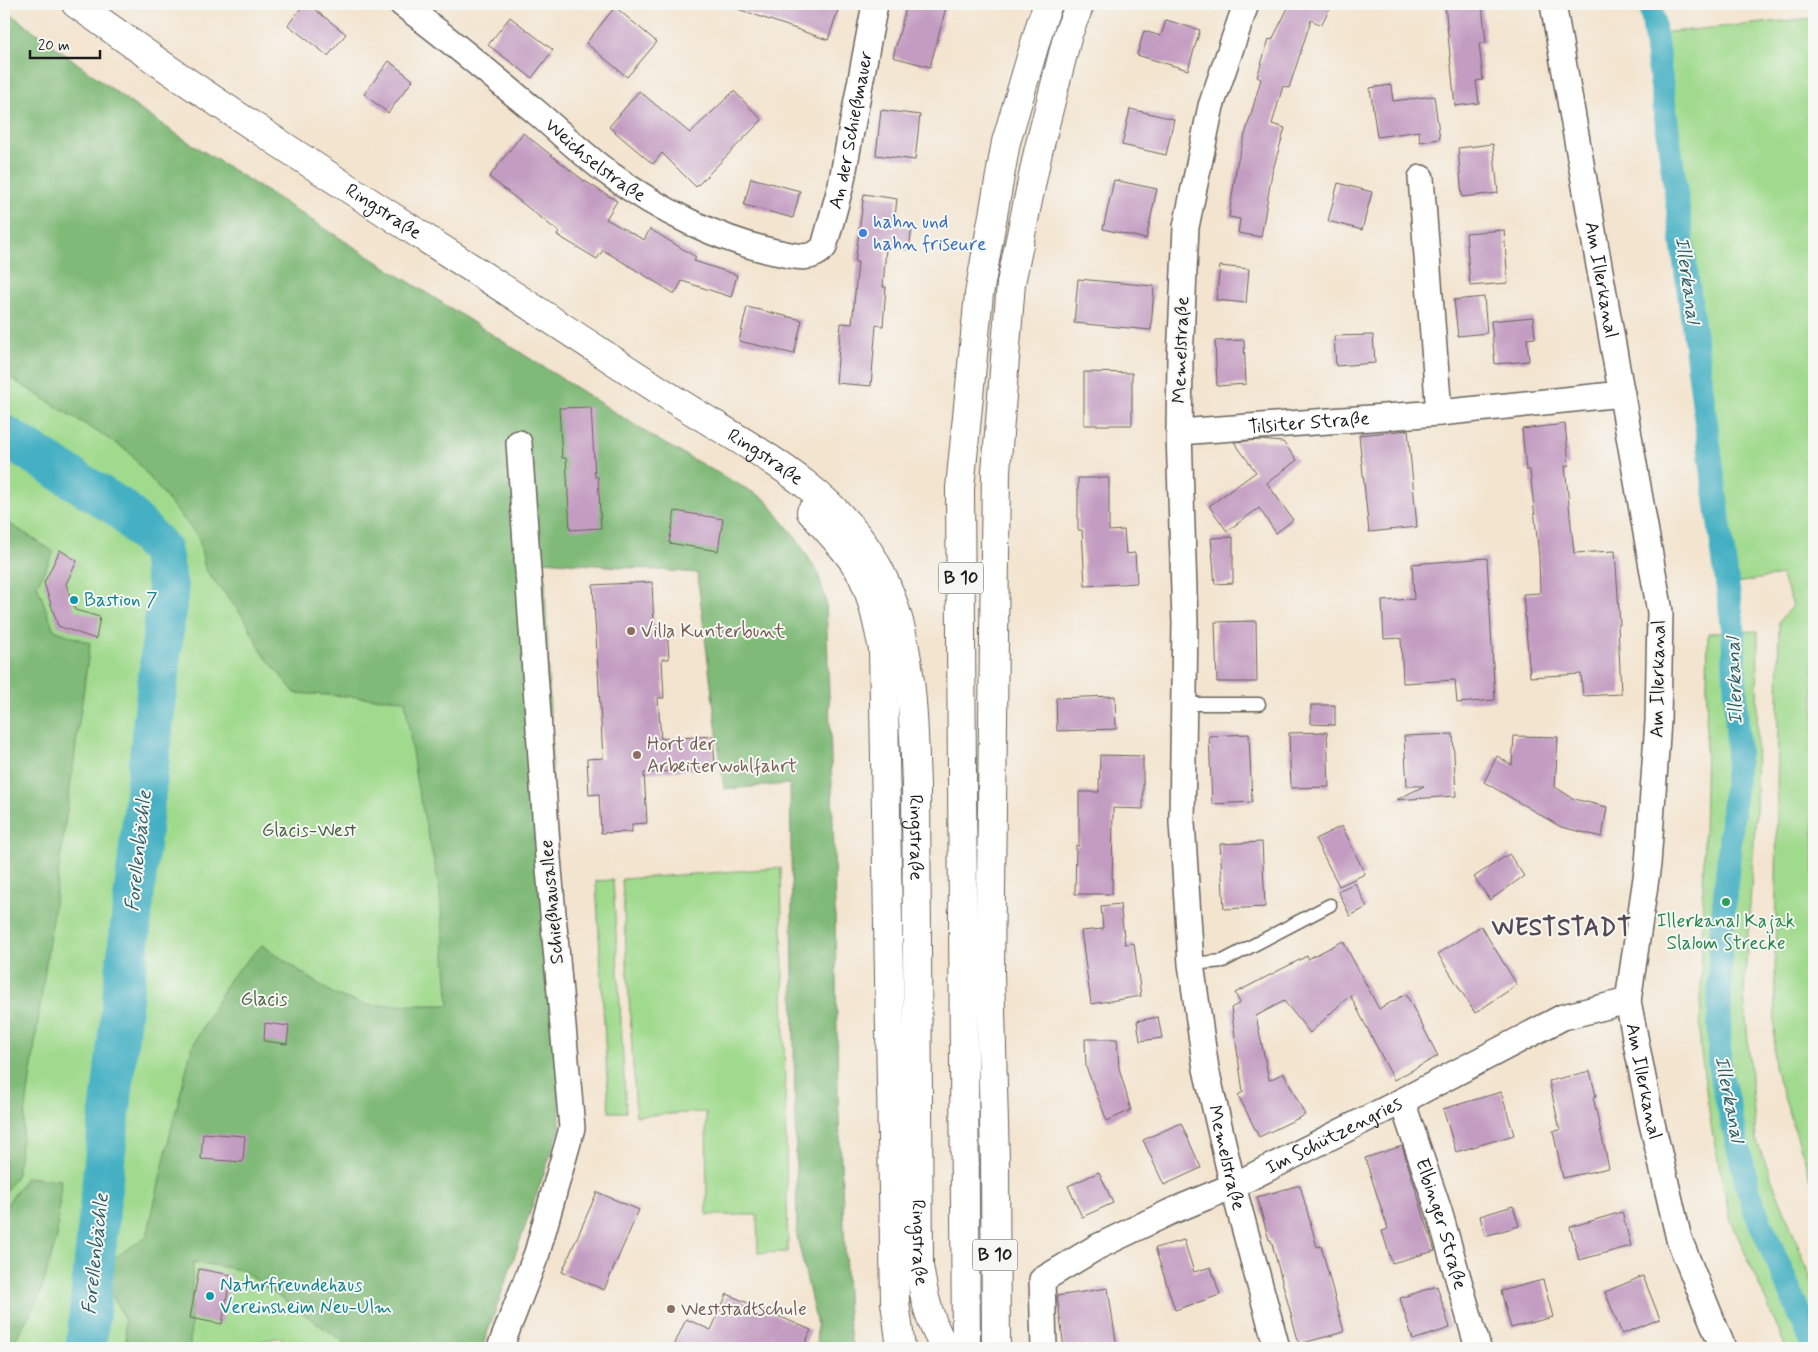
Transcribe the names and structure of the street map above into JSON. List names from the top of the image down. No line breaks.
{"streets":{"main road":["Ringstraße","B 10"],"street":["An der Schießmauer","Weichselstraße","Am Illerkanal","Memelstraße","Tilsiter Straße","Schießhausallee","Im Schützengries","Elbinger Straße"]},"crossings":[["An der Schießmauer","Weichselstraße"],["Am Illerkanal","Tilsiter Straße"],["Am Illerkanal","Im Schützengries"],["Memelstraße","Tilsiter Straße"],["Memelstraße","Im Schützengries"],["Im Schützengries","Elbinger Straße"]],"districts":["WESTSTADT"],"water":["Illerkanal","Forellenbächle"],"parks":["Glacis-West","Glacis"],"places":["hahn und hahn friseure","Bastion 7","Villa Kunterbunt","Hort der Arbeiterwohlfahrt","Illerkanal Kajak Slalom Strecke","Naturfreundehaus Vereinsheim Neu-Ulm","Weststadtschule"],"scale_bar":"20 m"}
